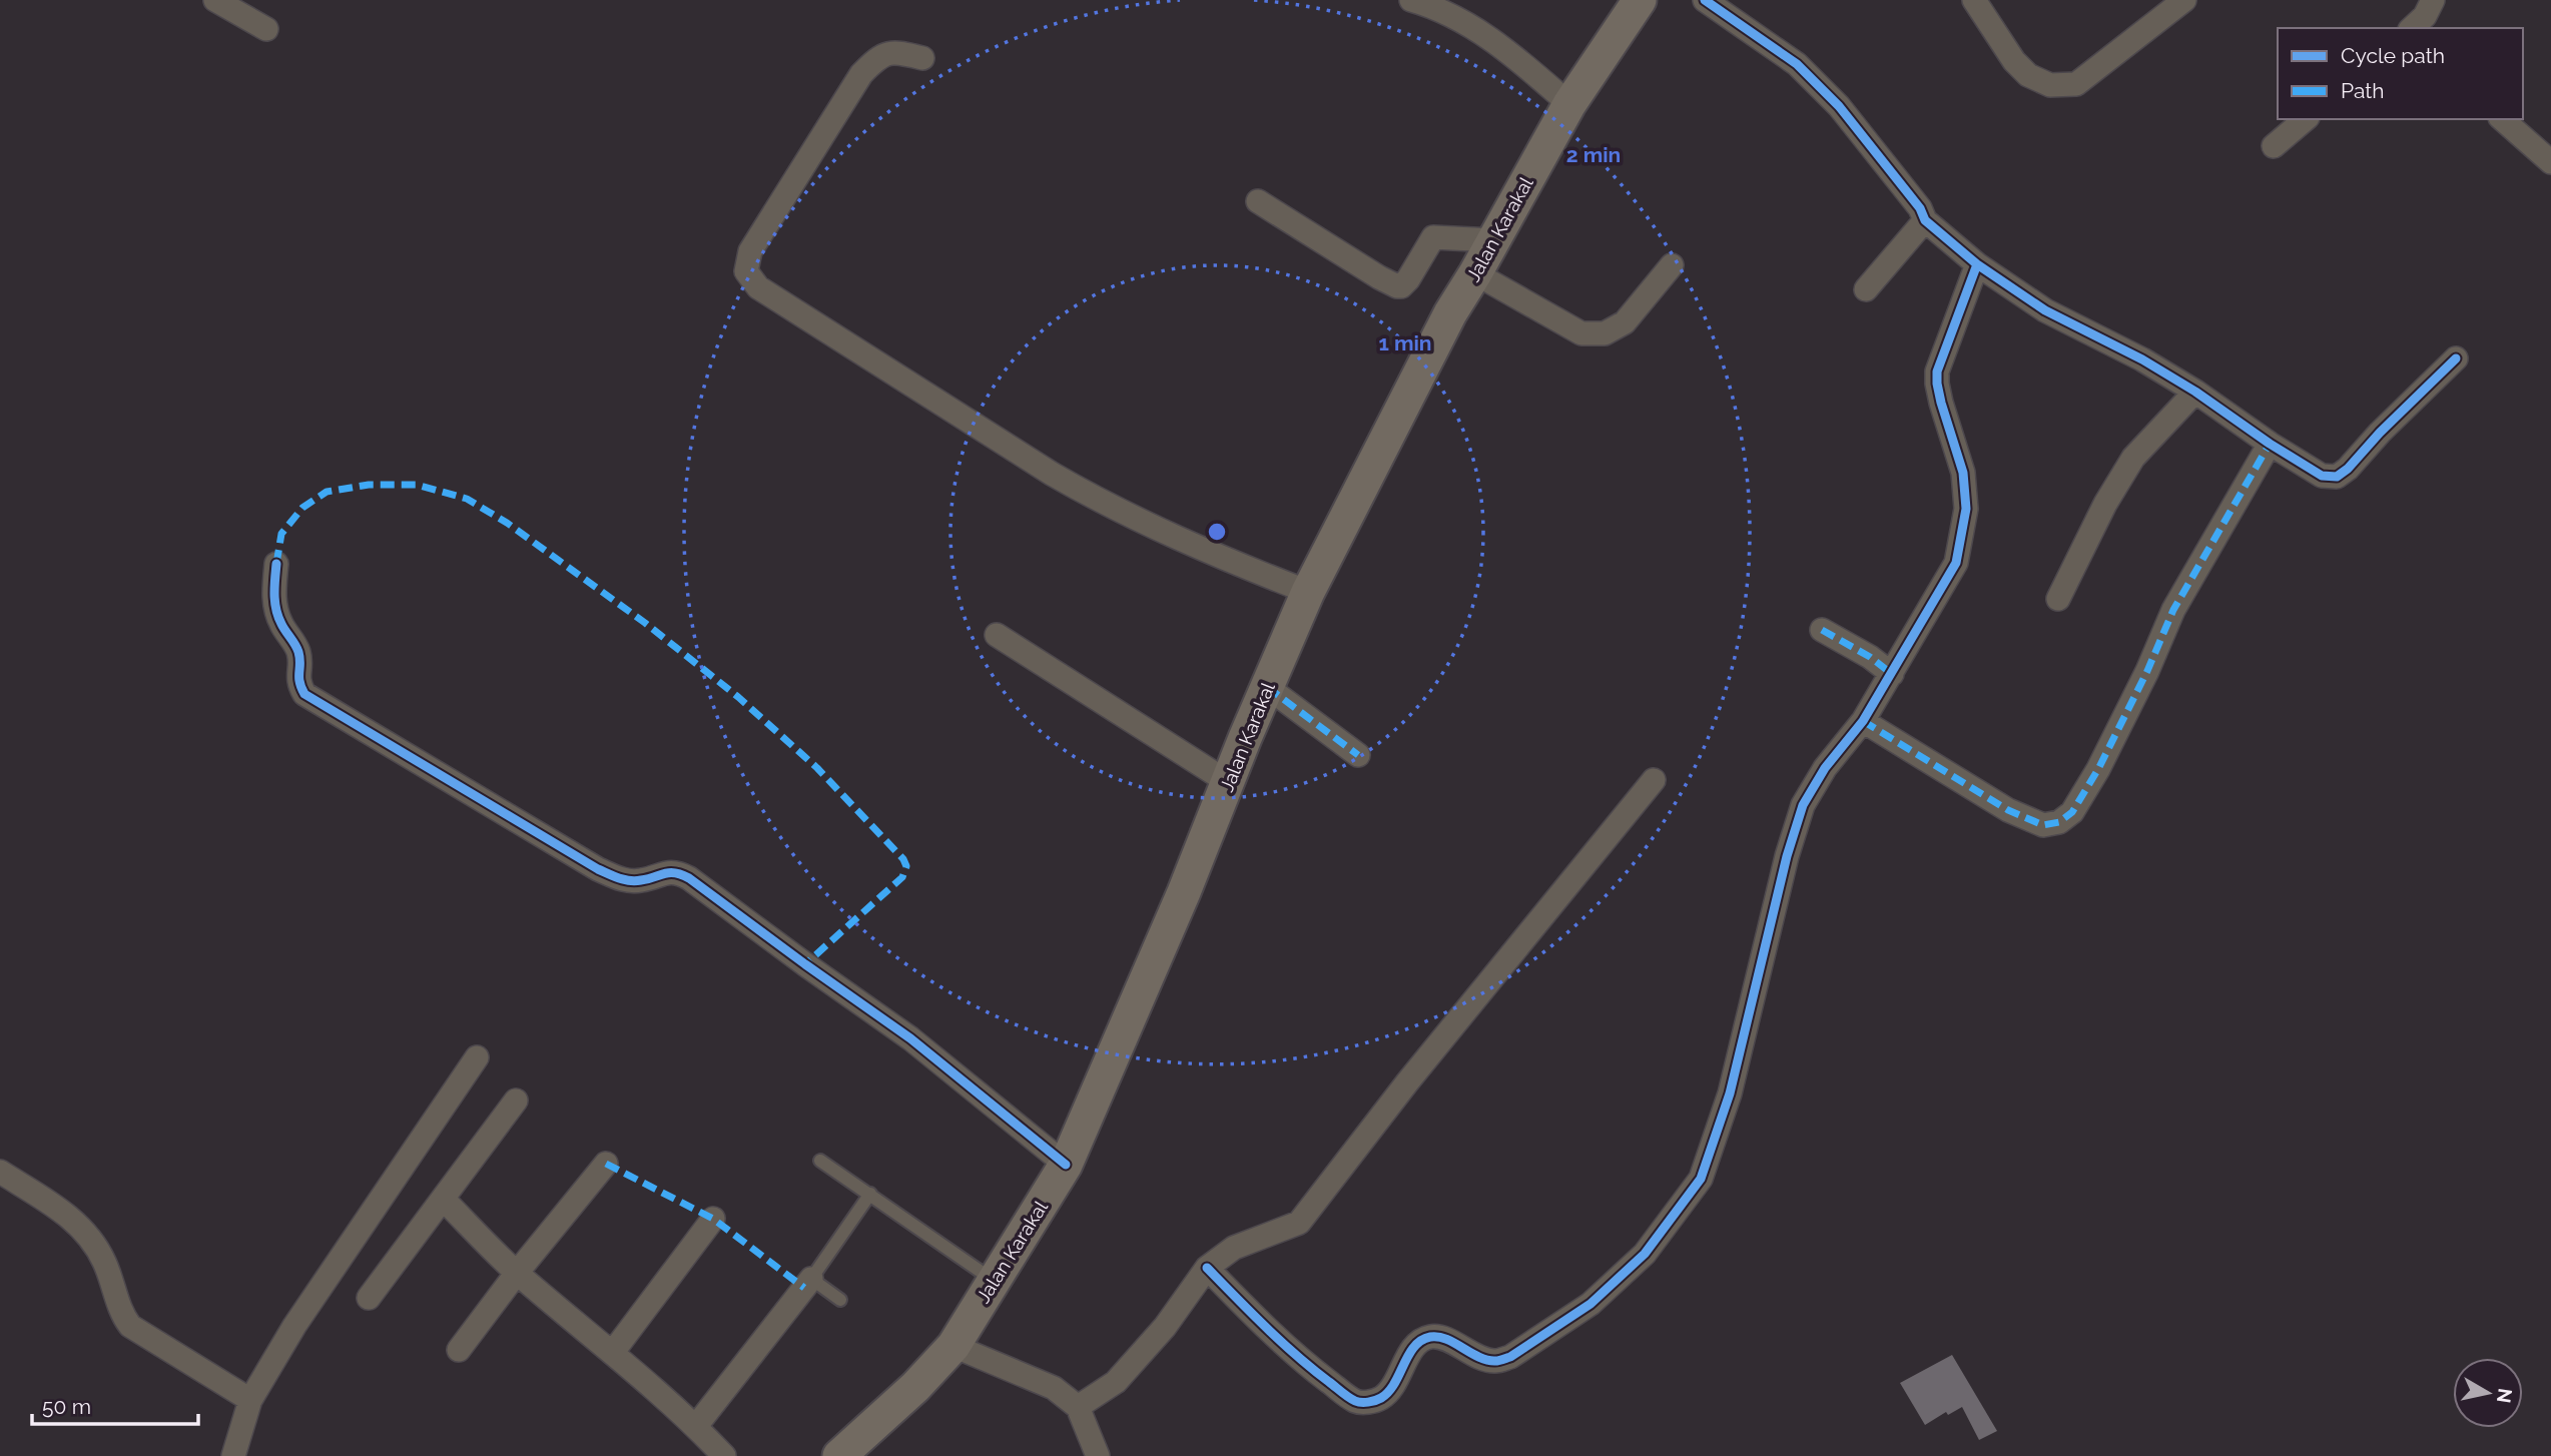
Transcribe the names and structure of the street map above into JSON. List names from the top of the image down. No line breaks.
{"streets":{"main road":["Jalan Karakal"]},"legend":["Cycle path","Path"],"scale_bar":"50 m","north":"right","rings":["2 min","1 min"]}
